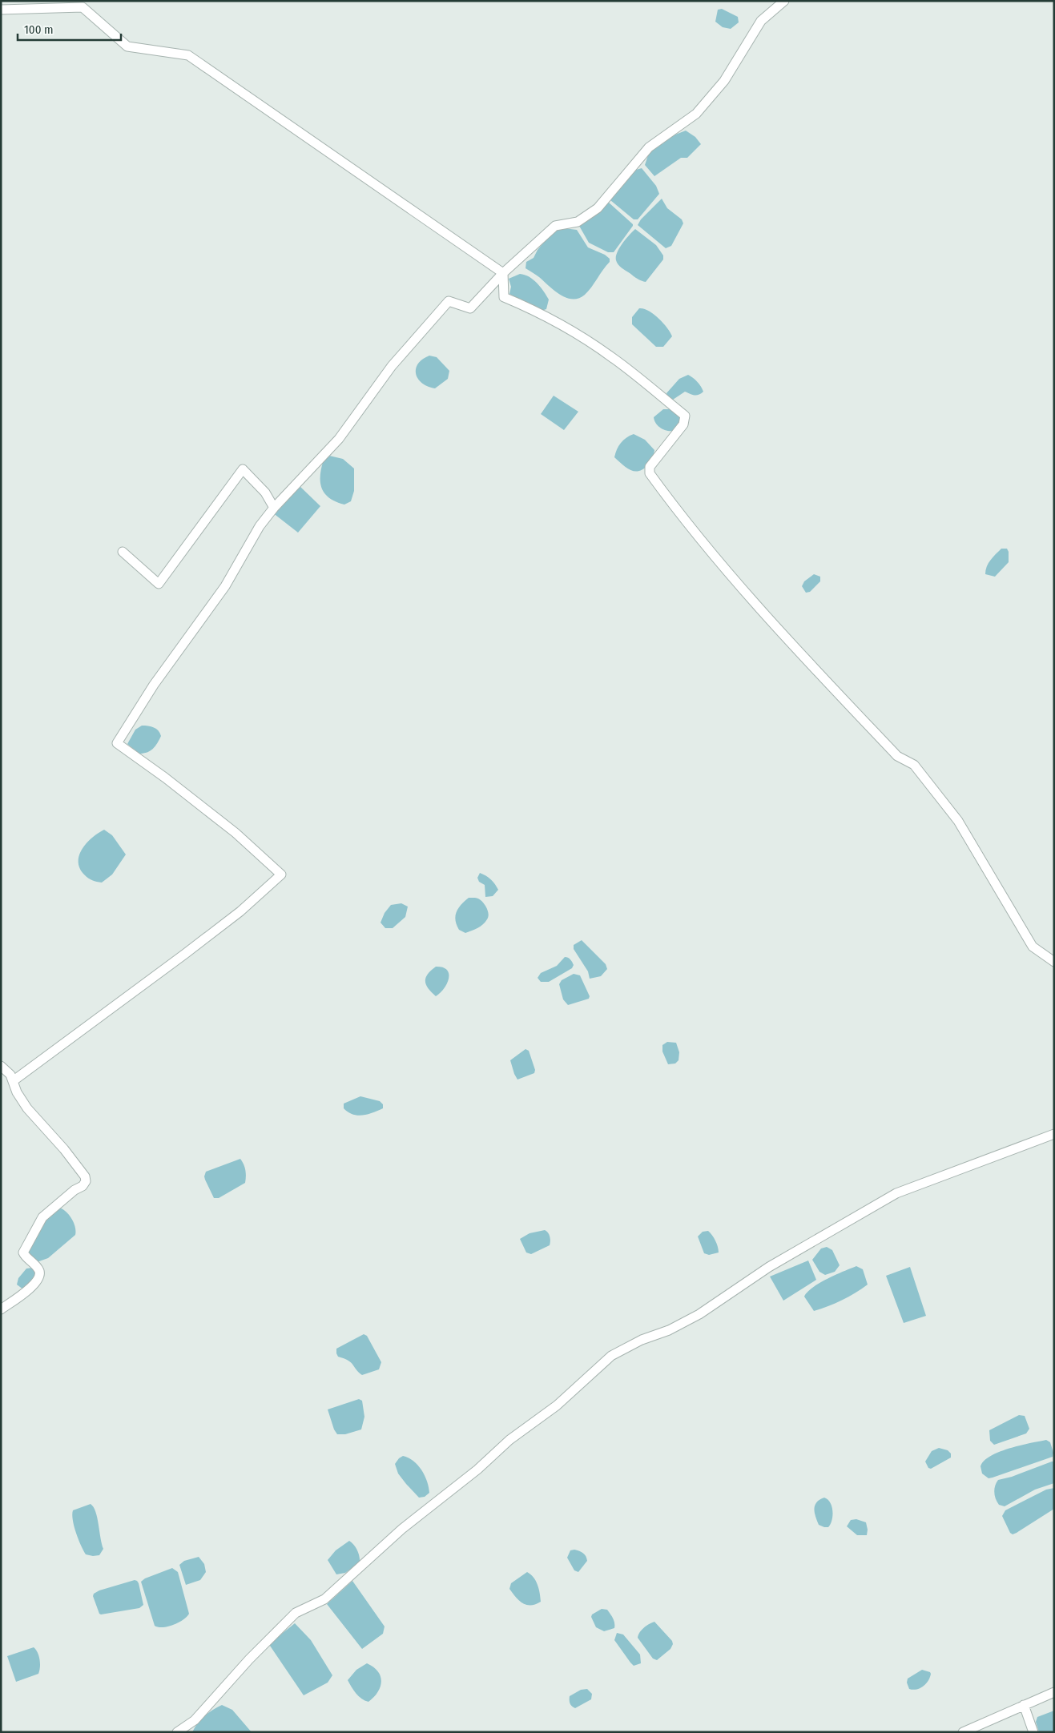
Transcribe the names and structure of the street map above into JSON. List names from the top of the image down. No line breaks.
{"scale_bar":"100 m"}
